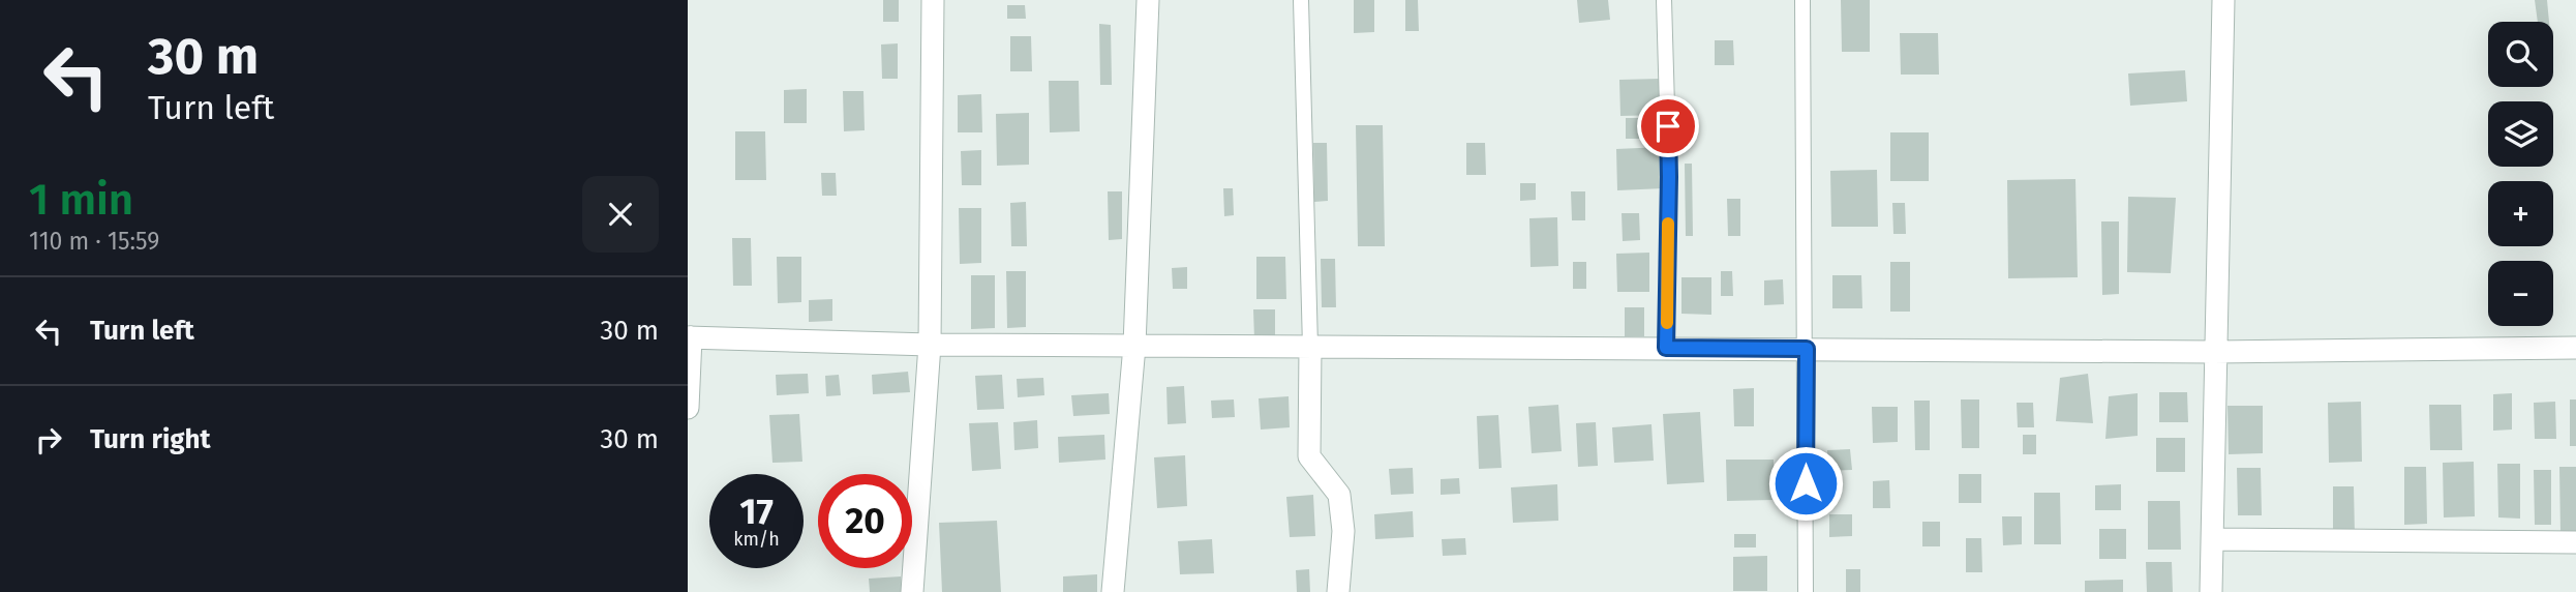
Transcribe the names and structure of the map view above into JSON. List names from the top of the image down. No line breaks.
{"page":{"turn":["30 m","Turn left"],"map_buttons":["+","−"],"heading":["1 min","110 m · 15:59"],"list":[{"name":"Turn left","value":"30 m"},{"name":"Turn right","value":"30 m"}],"speed":"17 km/h","limit":"20"}}
